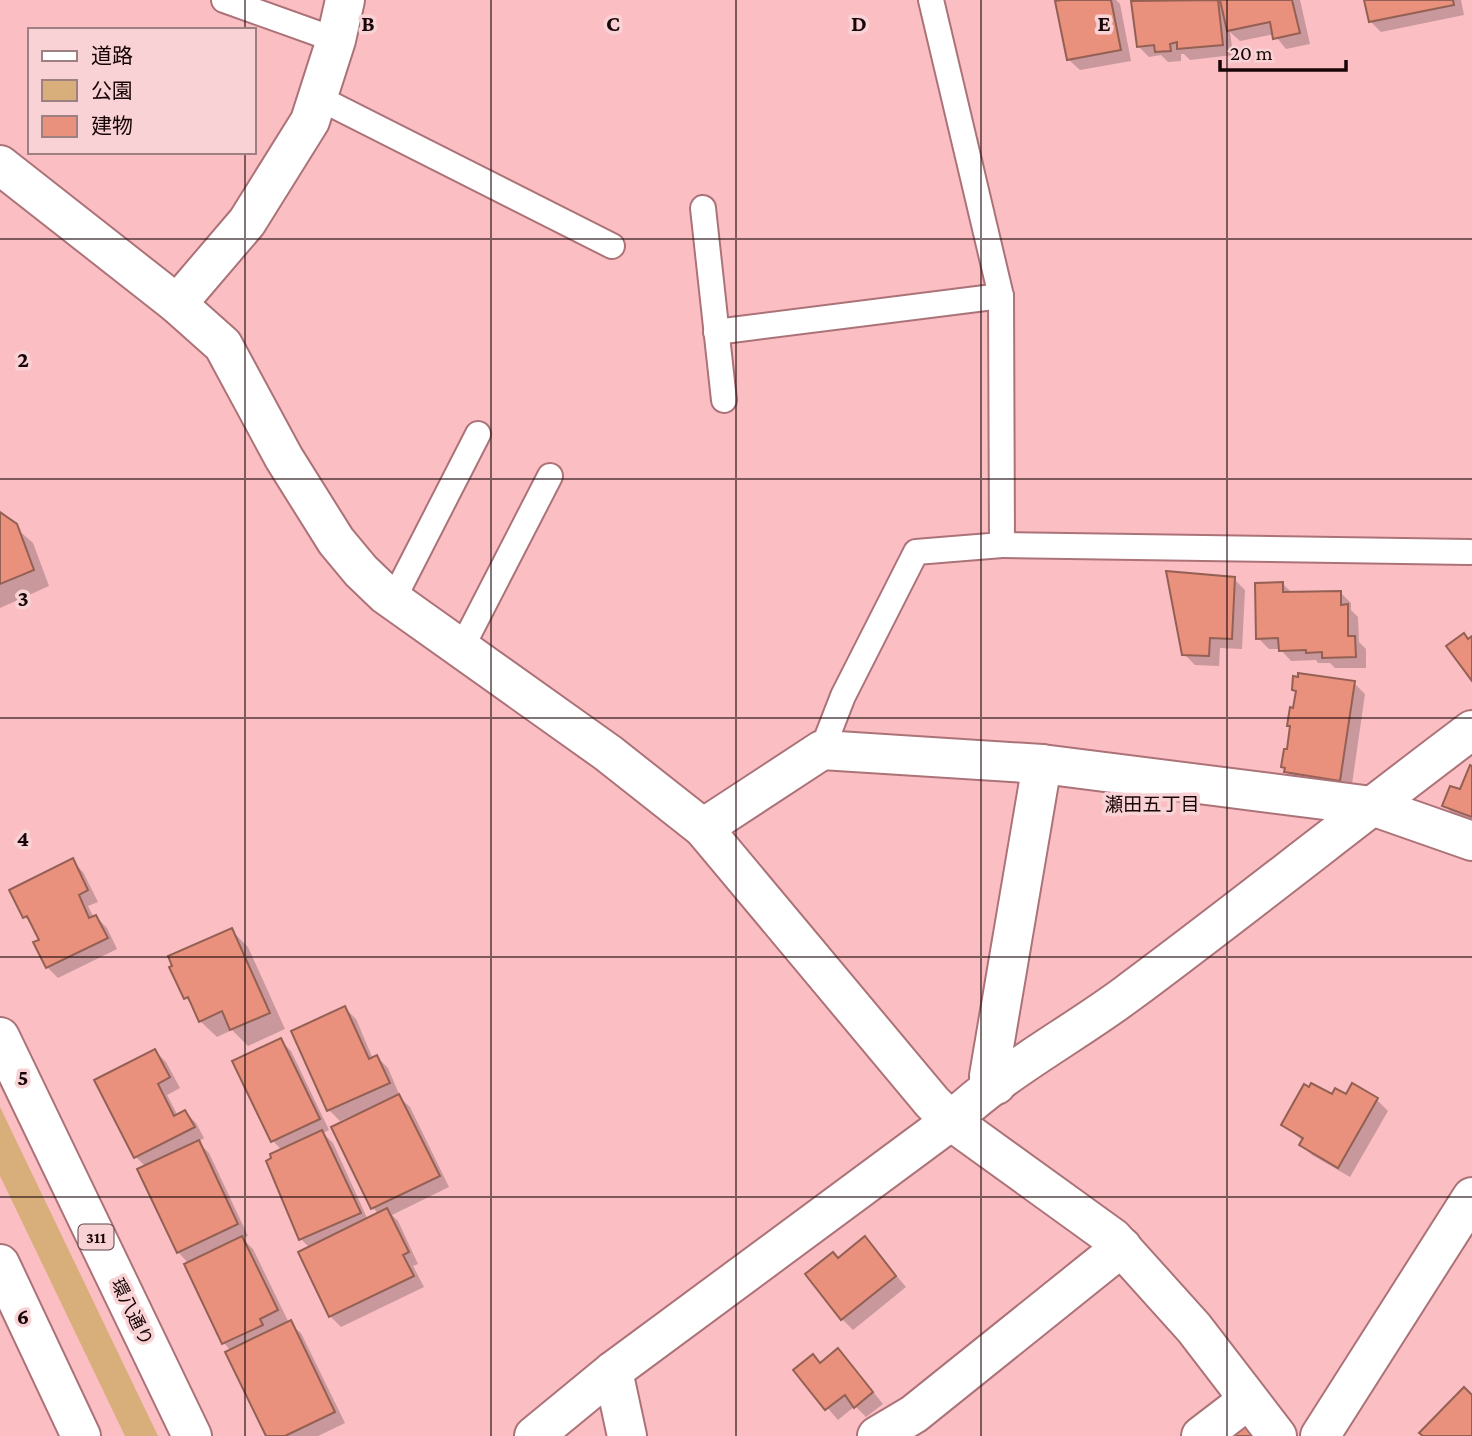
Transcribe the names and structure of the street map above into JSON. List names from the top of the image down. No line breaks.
{"streets":{"street":["311","環八通り"]},"districts":["瀬田五丁目"],"legend":["道路","公園","建物"],"scale_bar":"20 m","grid":{"columns":["B","C","D","E"],"rows":["2","3","4","5","6"]}}
